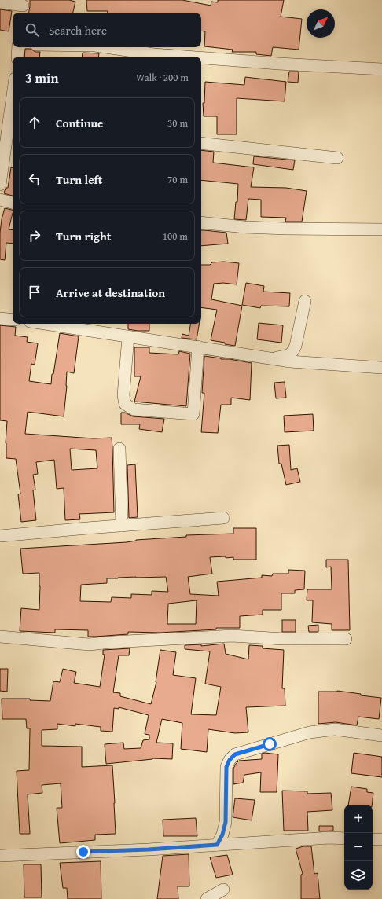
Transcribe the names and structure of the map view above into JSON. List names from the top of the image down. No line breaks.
{"north":"top right","page":{"search":"Search here","heading":["3 min","Walk · 200 m"],"list":[["Continue","30 m"],["Turn left","70 m"],["Turn right","100 m"],"Arrive at destination"],"map_buttons":["+","−"]}}
